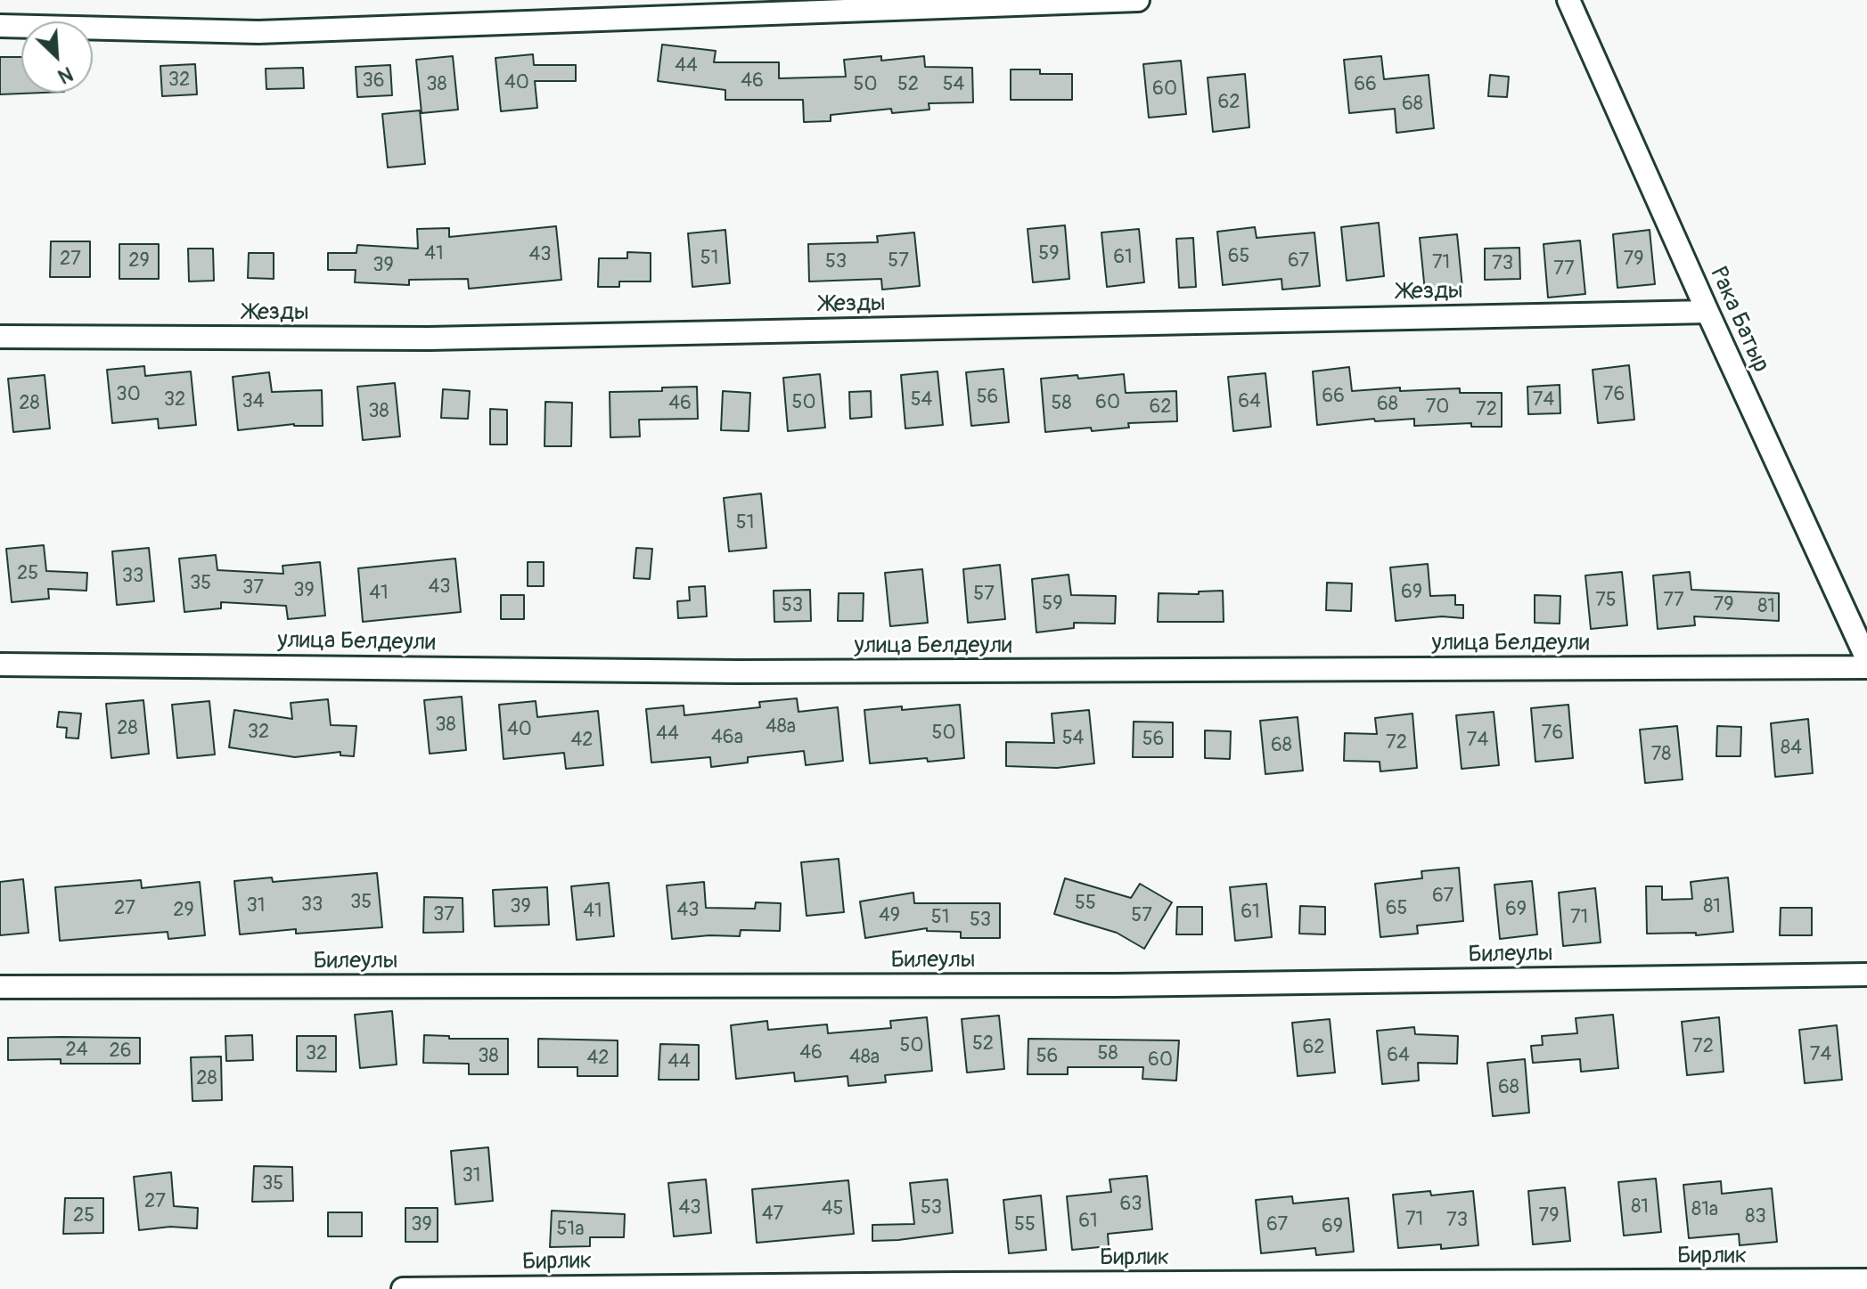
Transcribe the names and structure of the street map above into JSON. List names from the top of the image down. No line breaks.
{"streets":{"street":["Жезды","Рака Батыр","улица Белдеули","Билеулы","Бирлик"]},"crossings":[["Жезды","Рака Батыр"]],"house_numbers":["44","32","36","46","40","38","50","52","54","66","60","62","68","41","59","43","65","61","51","27","79","29","57","67","53","71","73","39","77","30","76","66","56","32","54","74","34","64","50","60","28","46","58","68","62","70","72","38","51","25","33","35","43","37","39","69","41","57","75","77","59","79","53","81","38","48а","28","40","32","50","76","44","46а","54","56","42","74","72","68","84","78","67","35","55","33","31","39","81","27","65","69","29","43","41","61","37","49","57","51","71","53","52","50","72","62","24","26","46","32","58","74","64","38","56","48а","42","60","44","28","68","31","35","27","63","81","43","53","45","81а","47","25","79","83","71","73","61","39","55","67","69","51а"],"north":"bottom right"}
